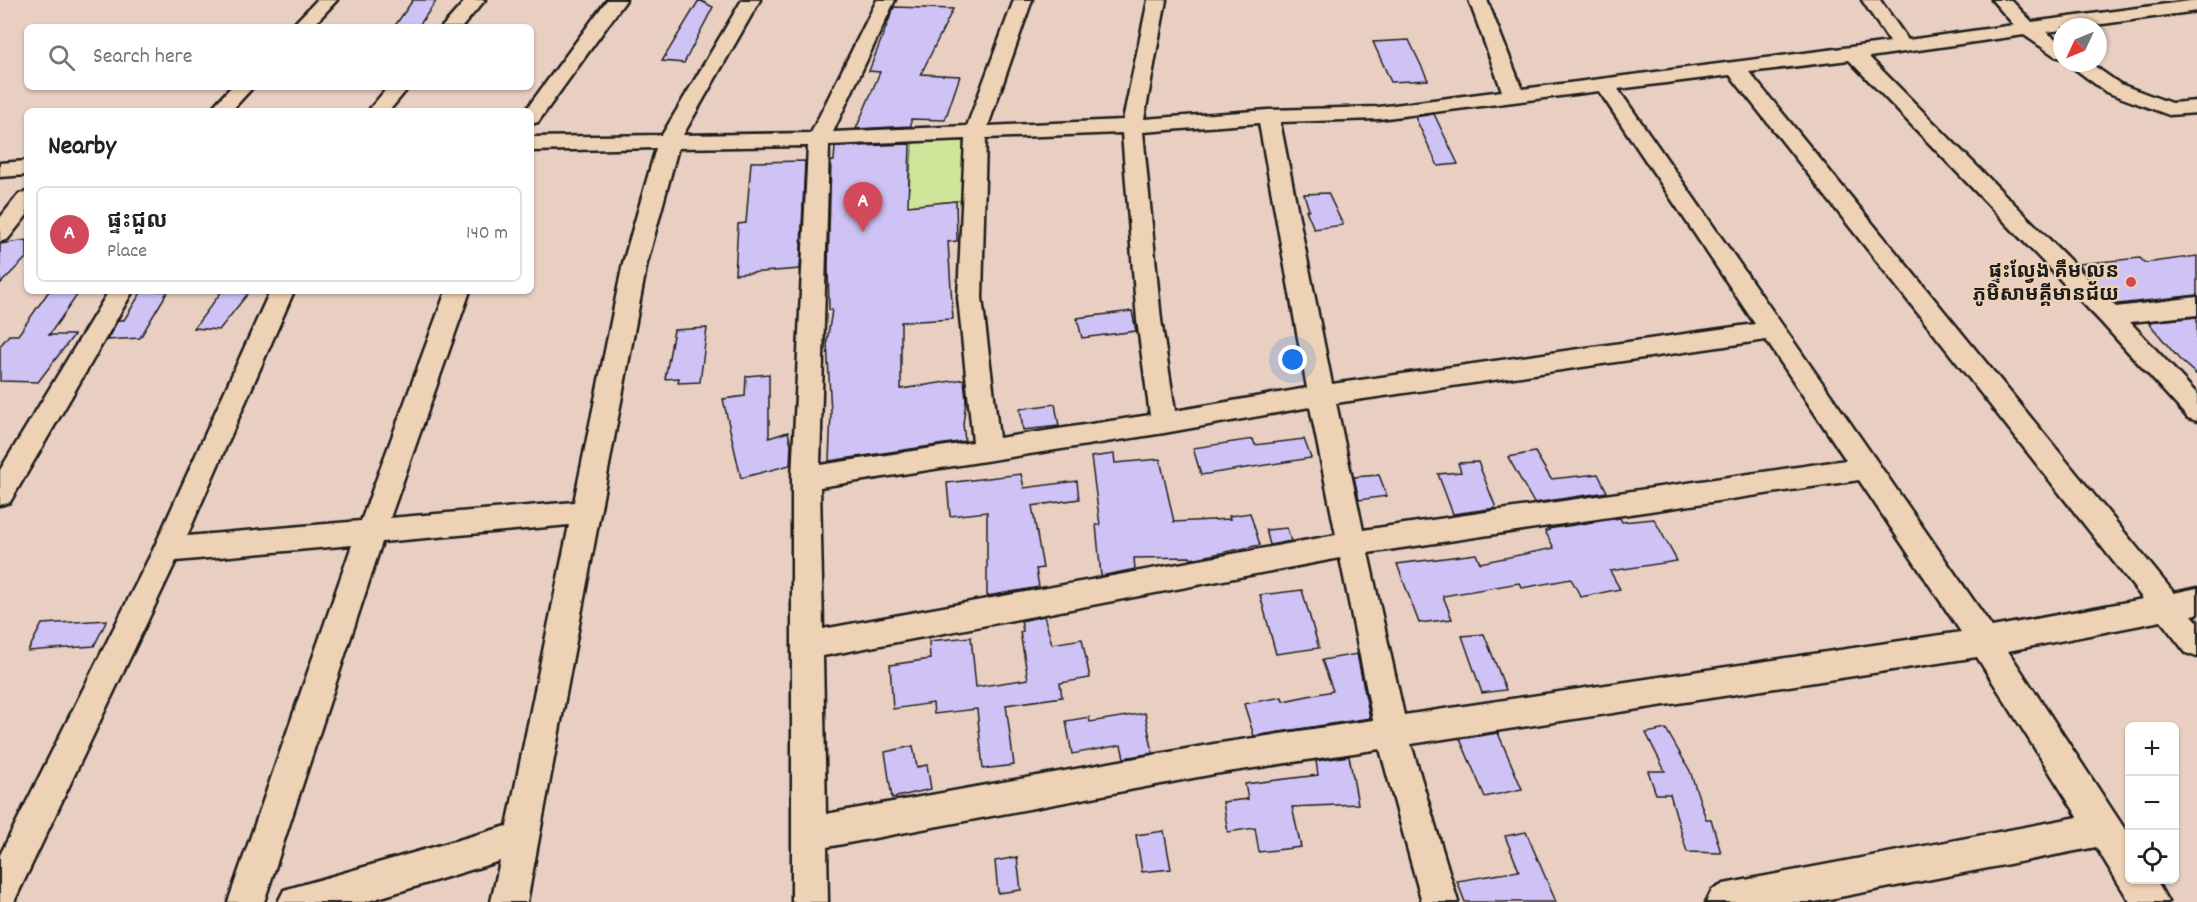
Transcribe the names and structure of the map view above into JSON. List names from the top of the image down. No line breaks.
{"places":["ផ្ទះល្វែង គឹម លន ភូមិសាមគ្គីមានជ័យ"],"north":"bottom left","page":{"search":"Search here","heading":"Nearby","pins":"A","list":[{"mark":"A","name":"ផ្ទះជួល","note":"Place","value":"140 m"}],"map_buttons":["+","−"]}}
